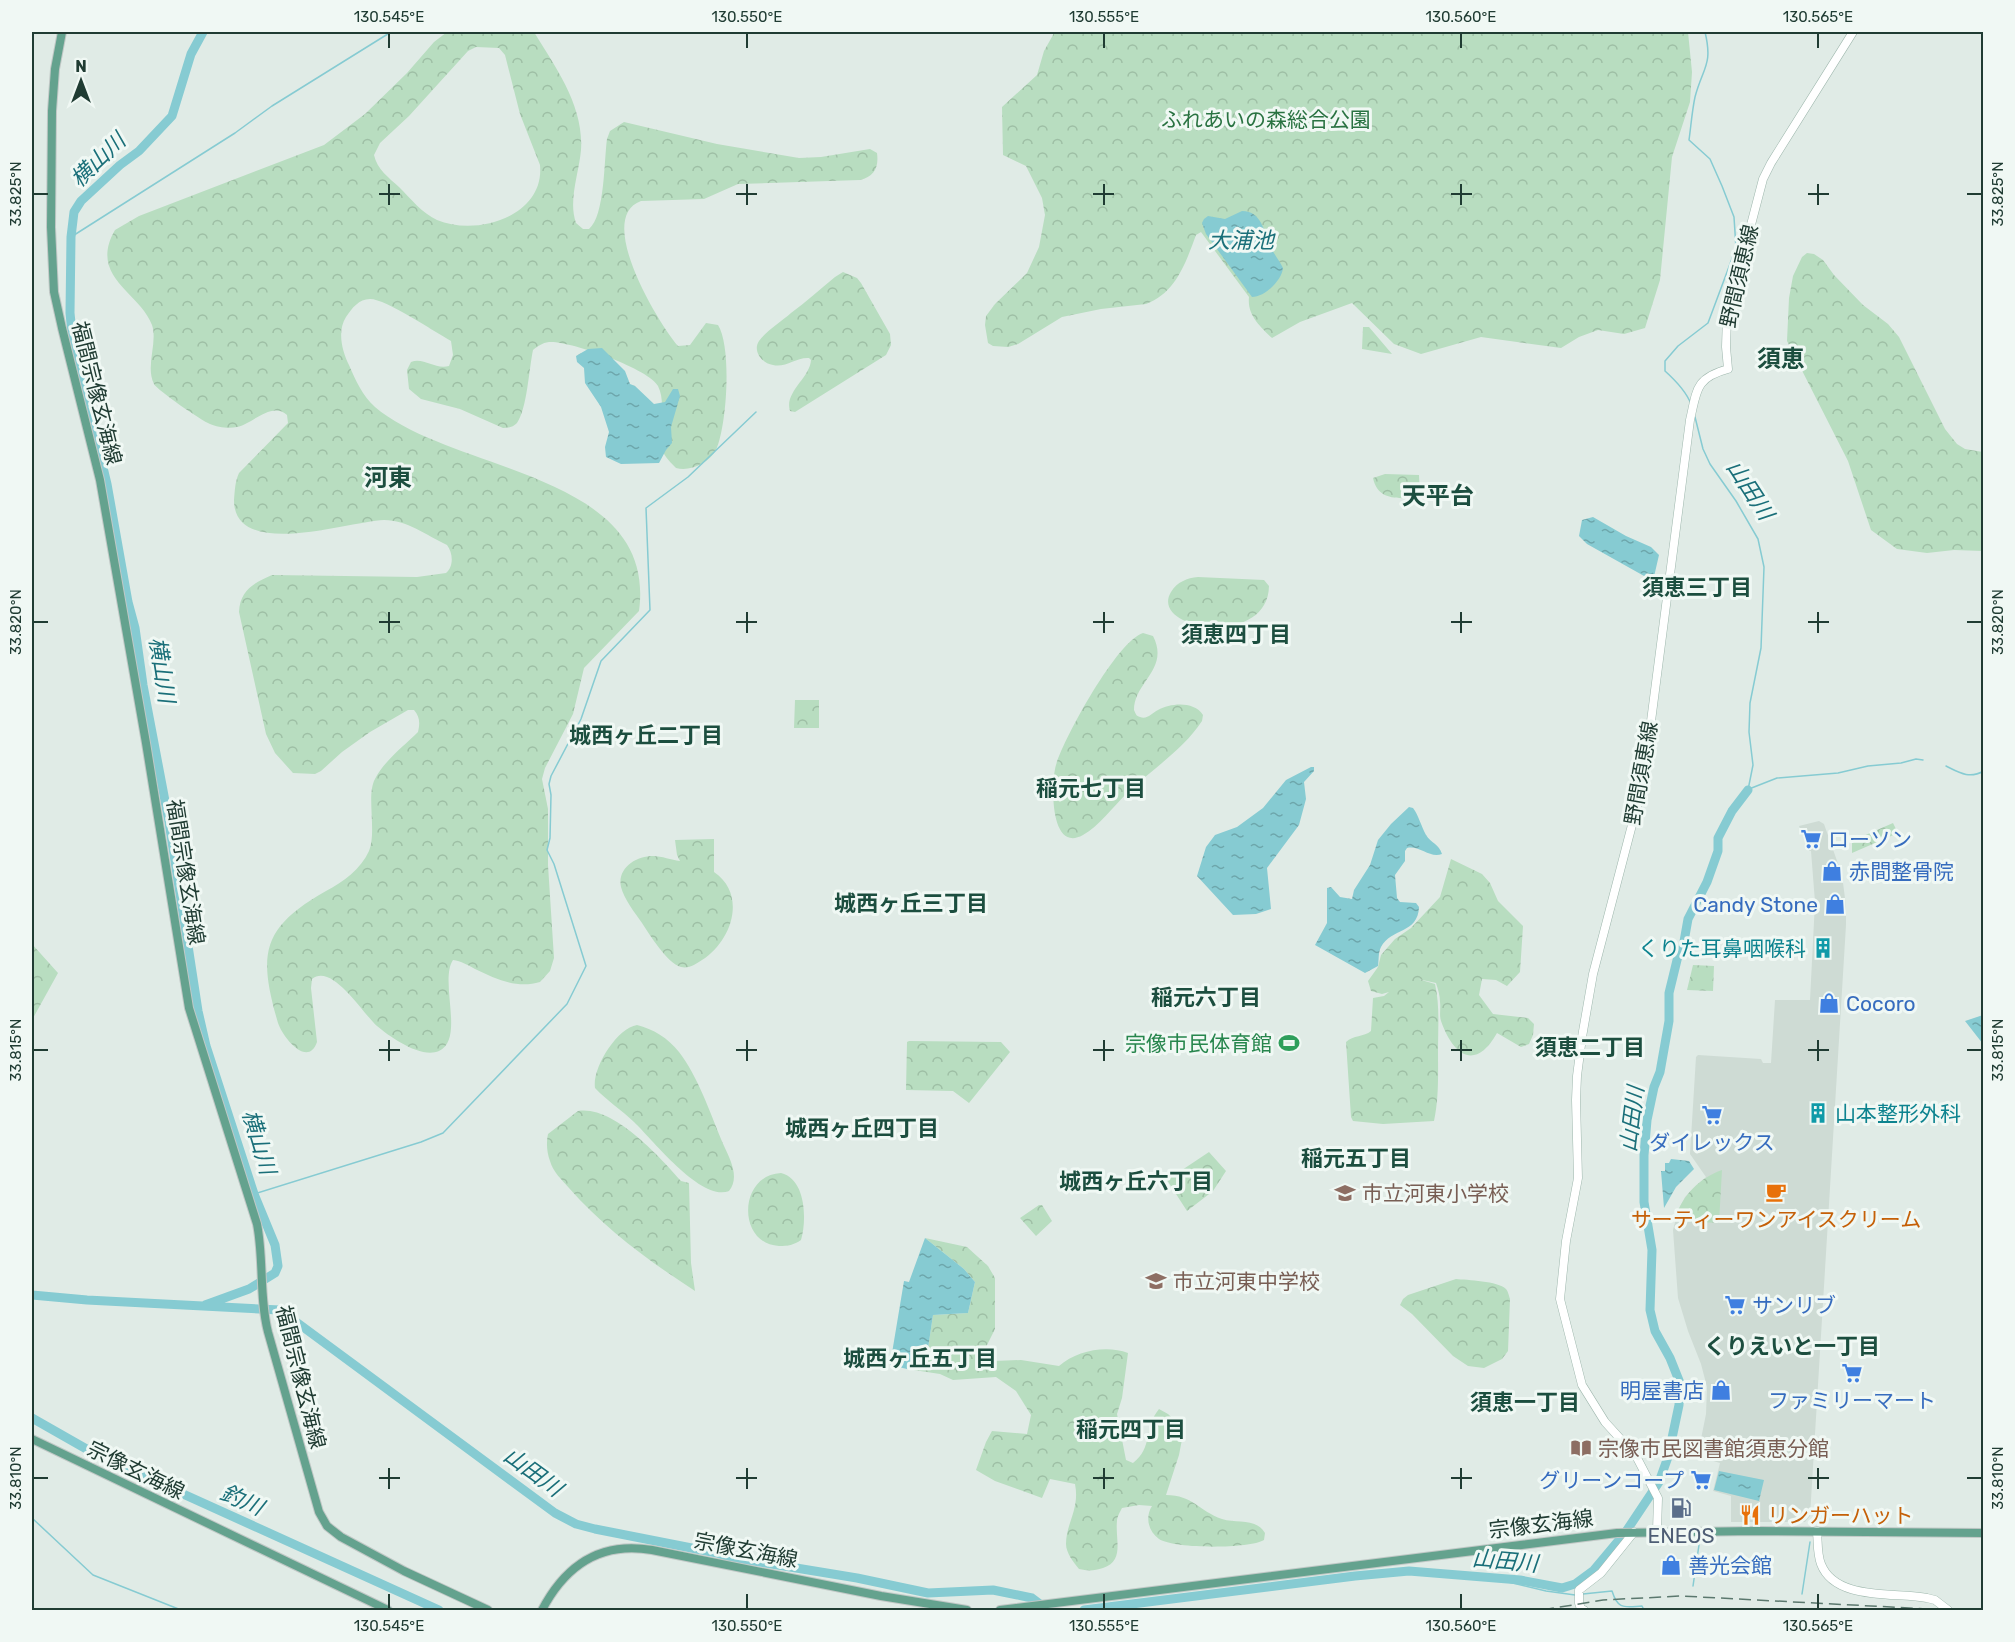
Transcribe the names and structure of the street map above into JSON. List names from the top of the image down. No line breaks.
{"streets":{"main road":["野間須恵線","福間宗像玄海線","宗像玄海線"]},"crossings":[["野間須恵線","宗像玄海線"]],"districts":["須恵","河東","天平台","須恵三丁目","須恵四丁目","城西ヶ丘二丁目","稲元七丁目","城西ヶ丘三丁目","稲元六丁目","須恵二丁目","城西ヶ丘四丁目","稲元五丁目","城西ヶ丘六丁目","くりえいと一丁目","城西ヶ丘五丁目","須恵一丁目","稲元四丁目"],"water":["横山川","大浦池","山田川","釣川"],"parks":["ふれあいの森総合公園"],"places":{"supermarket":["ローソン","ダイレックス","サンリブ","ファミリーマート","グリーンコープ"],"shop":["赤間整骨院","Candy Stone","Cocoro","明屋書店","善光会館"],"building":["くりた耳鼻咽喉科","山本整形外科"],"sports":["宗像市民体育館"],"cafe":["サーティーワンアイスクリーム"],"school or university":["市立河東小学校","市立河東中学校"],"library":["宗像市民図書館須恵分館"],"fuel station":["ENEOS"],"restaurant":["リンガーハット"]},"north":"top","coordinates":["130.545°E","130.550°E","130.555°E","130.560°E","130.565°E","33.825°N","33.820°N","33.815°N","33.810°N"]}
